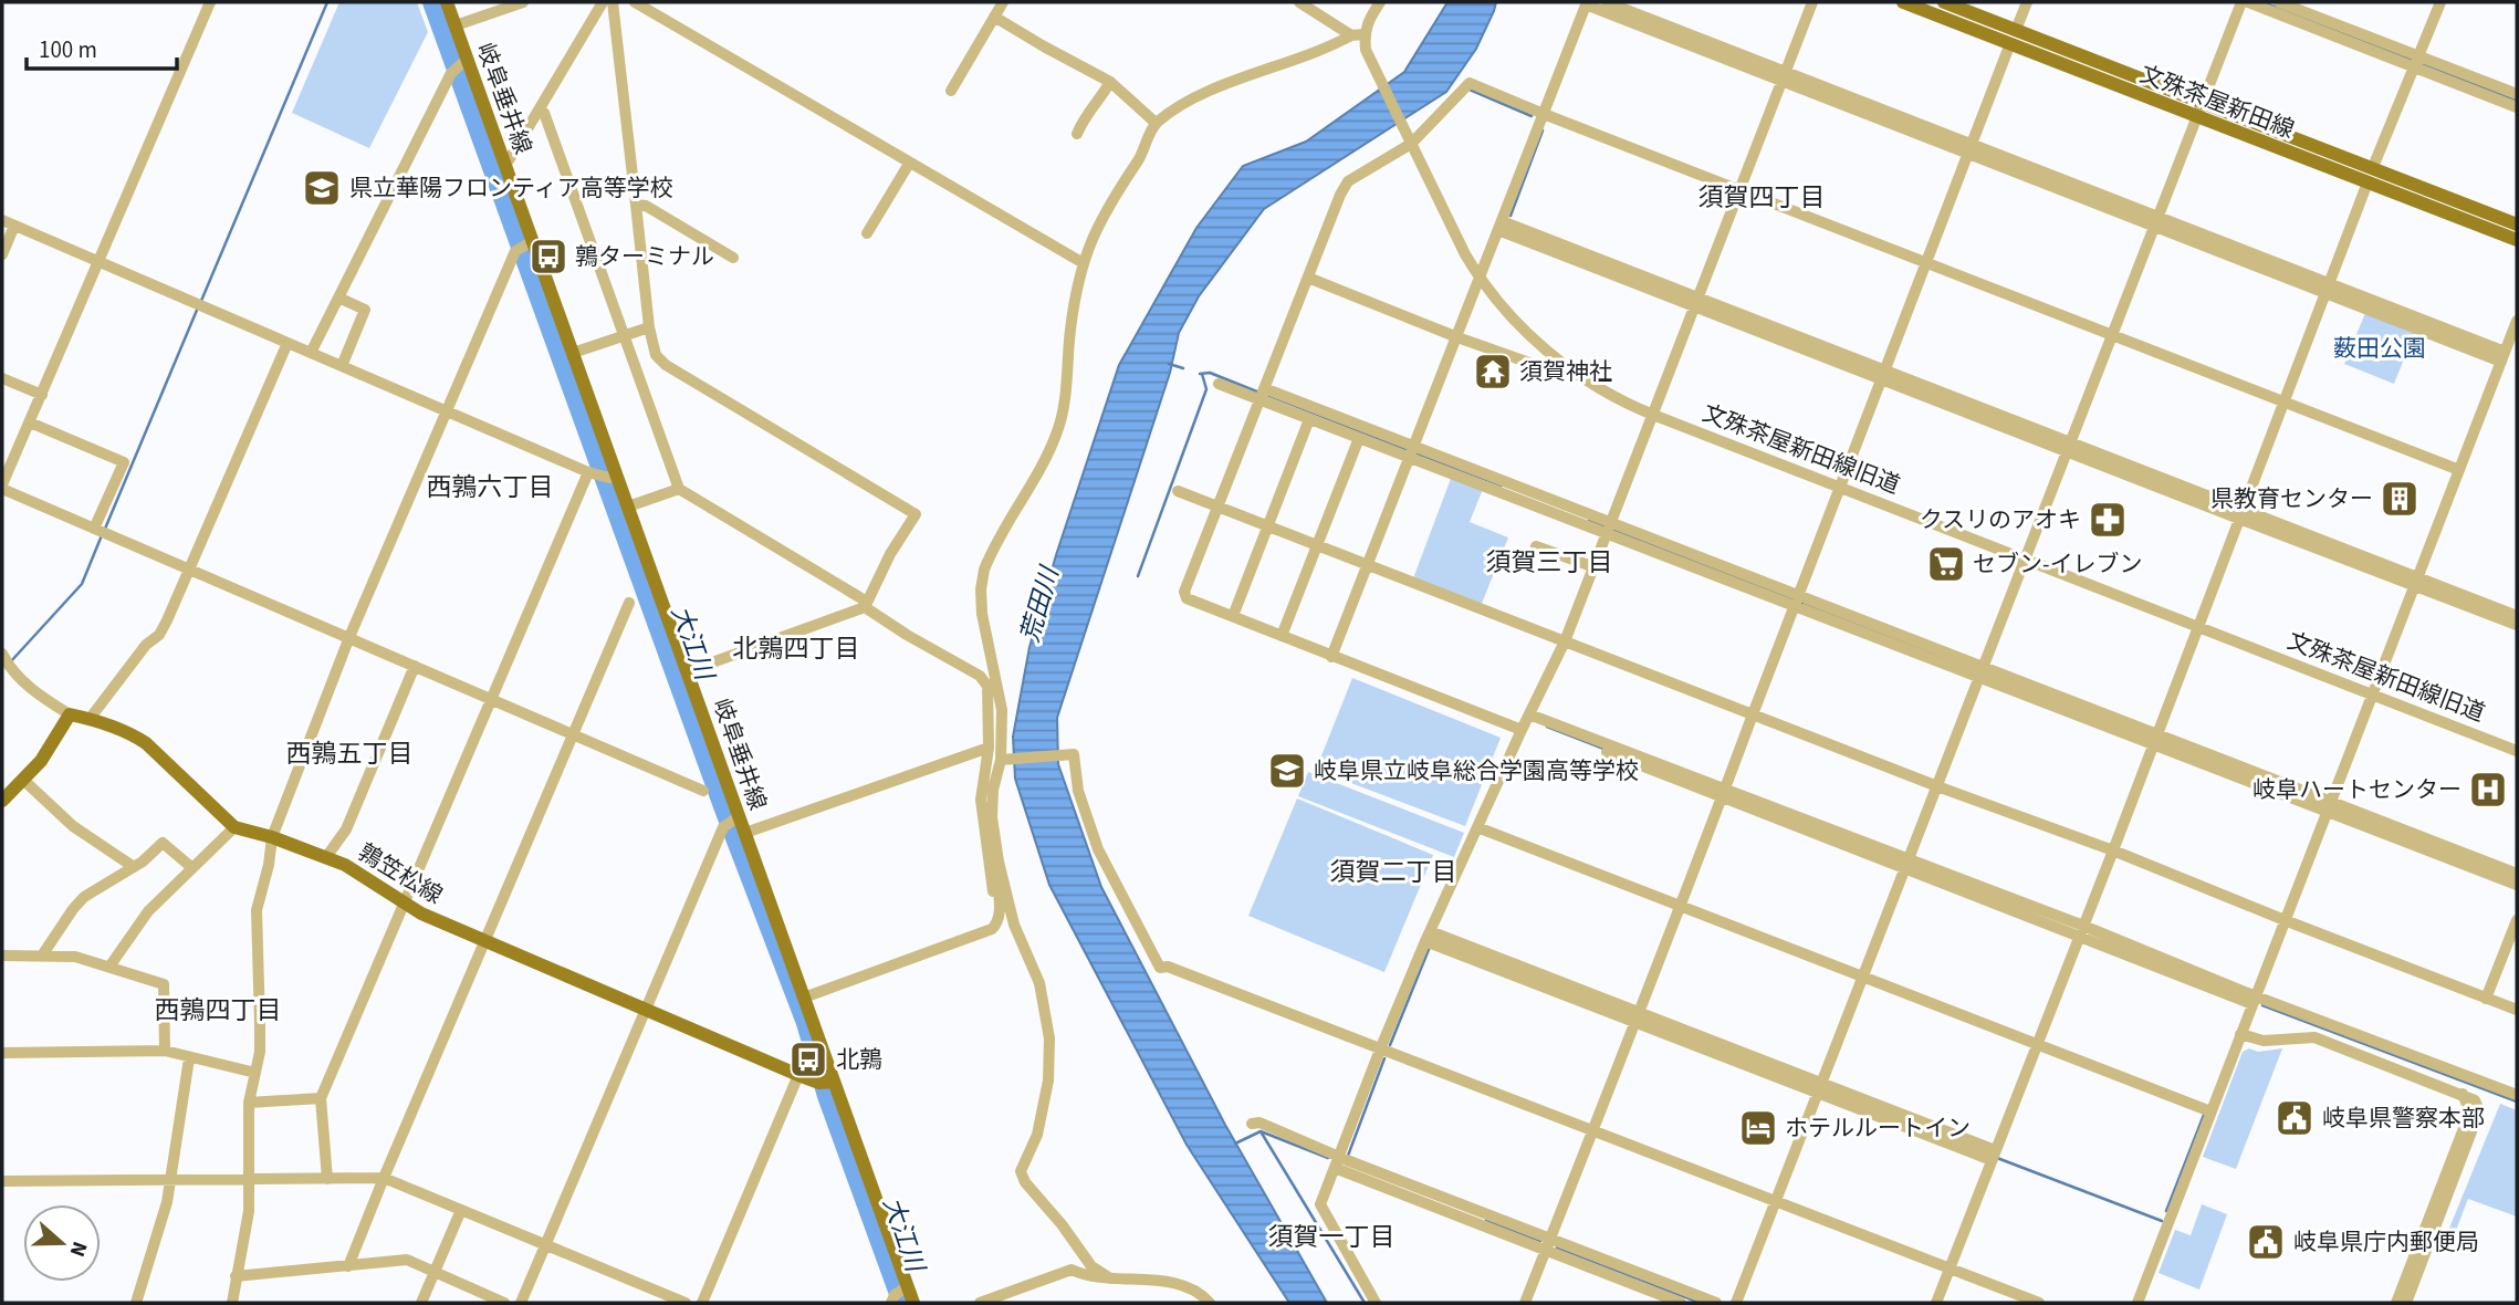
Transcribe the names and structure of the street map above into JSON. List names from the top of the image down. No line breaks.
{"streets":{"main road":["岐阜垂井線","文殊茶屋新田線","鶉笠松線"],"street":["文殊茶屋新田線旧道"]},"crossings":[["岐阜垂井線","鶉笠松線"]],"districts":["須賀四丁目","西鶉六丁目","須賀三丁目","北鶉四丁目","西鶉五丁目","須賀二丁目","西鶉四丁目","須賀一丁目"],"water":["荒田川","大江川"],"parks":["薮田公園"],"places":{"school or university":["県立華陽フロンティア高等学校","岐阜県立岐阜総合学園高等学校"],"bus stop":["鶉ターミナル","北鶉"],"temple":["須賀神社"],"building":["県教育センター"],"pharmacy":["クスリのアオキ"],"supermarket":["セブン-イレブン"],"hospital":["岐阜ハートセンター"],"public building":["岐阜県警察本部","岐阜県庁内郵便局"],"hotel":["ホテルルートイン"]},"scale_bar":"100 m","north":"right"}
